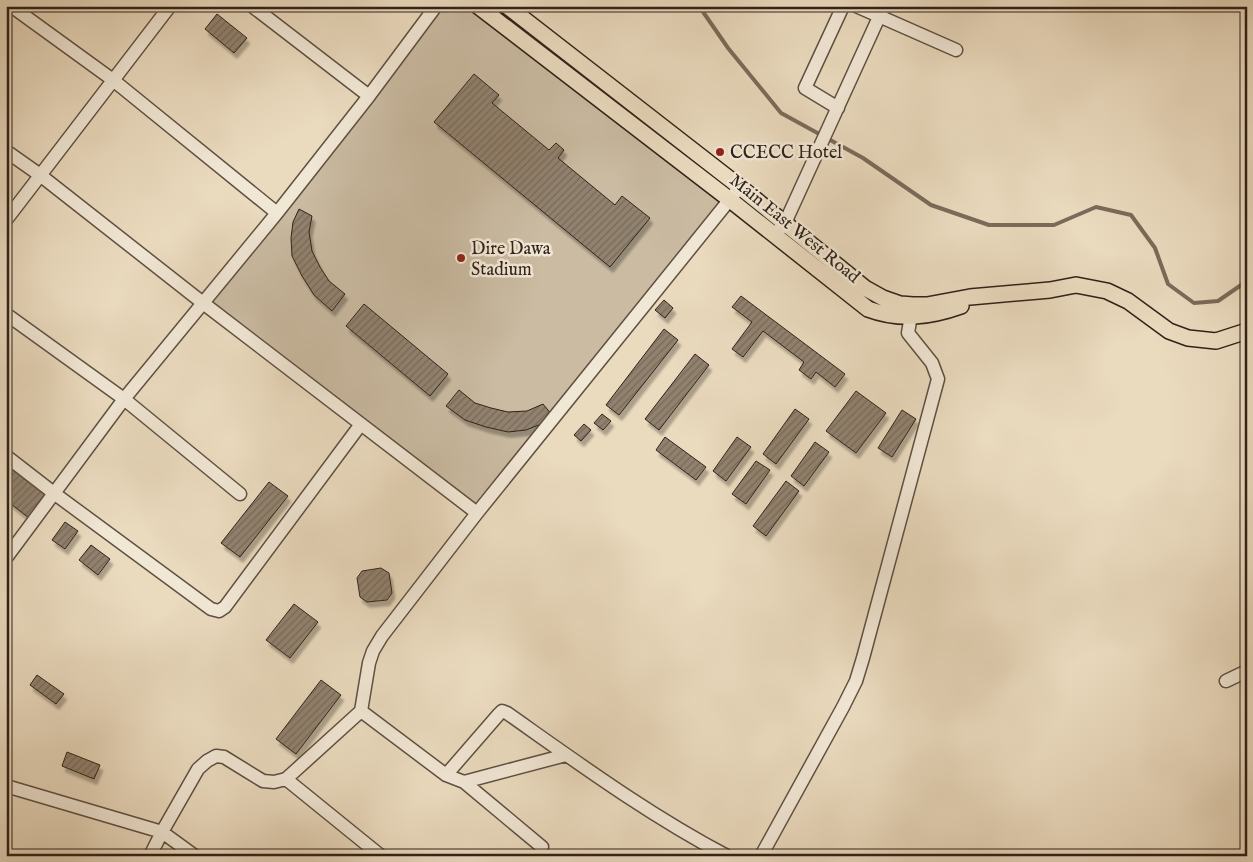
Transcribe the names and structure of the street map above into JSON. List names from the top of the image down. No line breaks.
{"streets":{"main road":["Main East West Road"]},"places":["CCECC Hotel","Dire Dawa Stadium"]}
